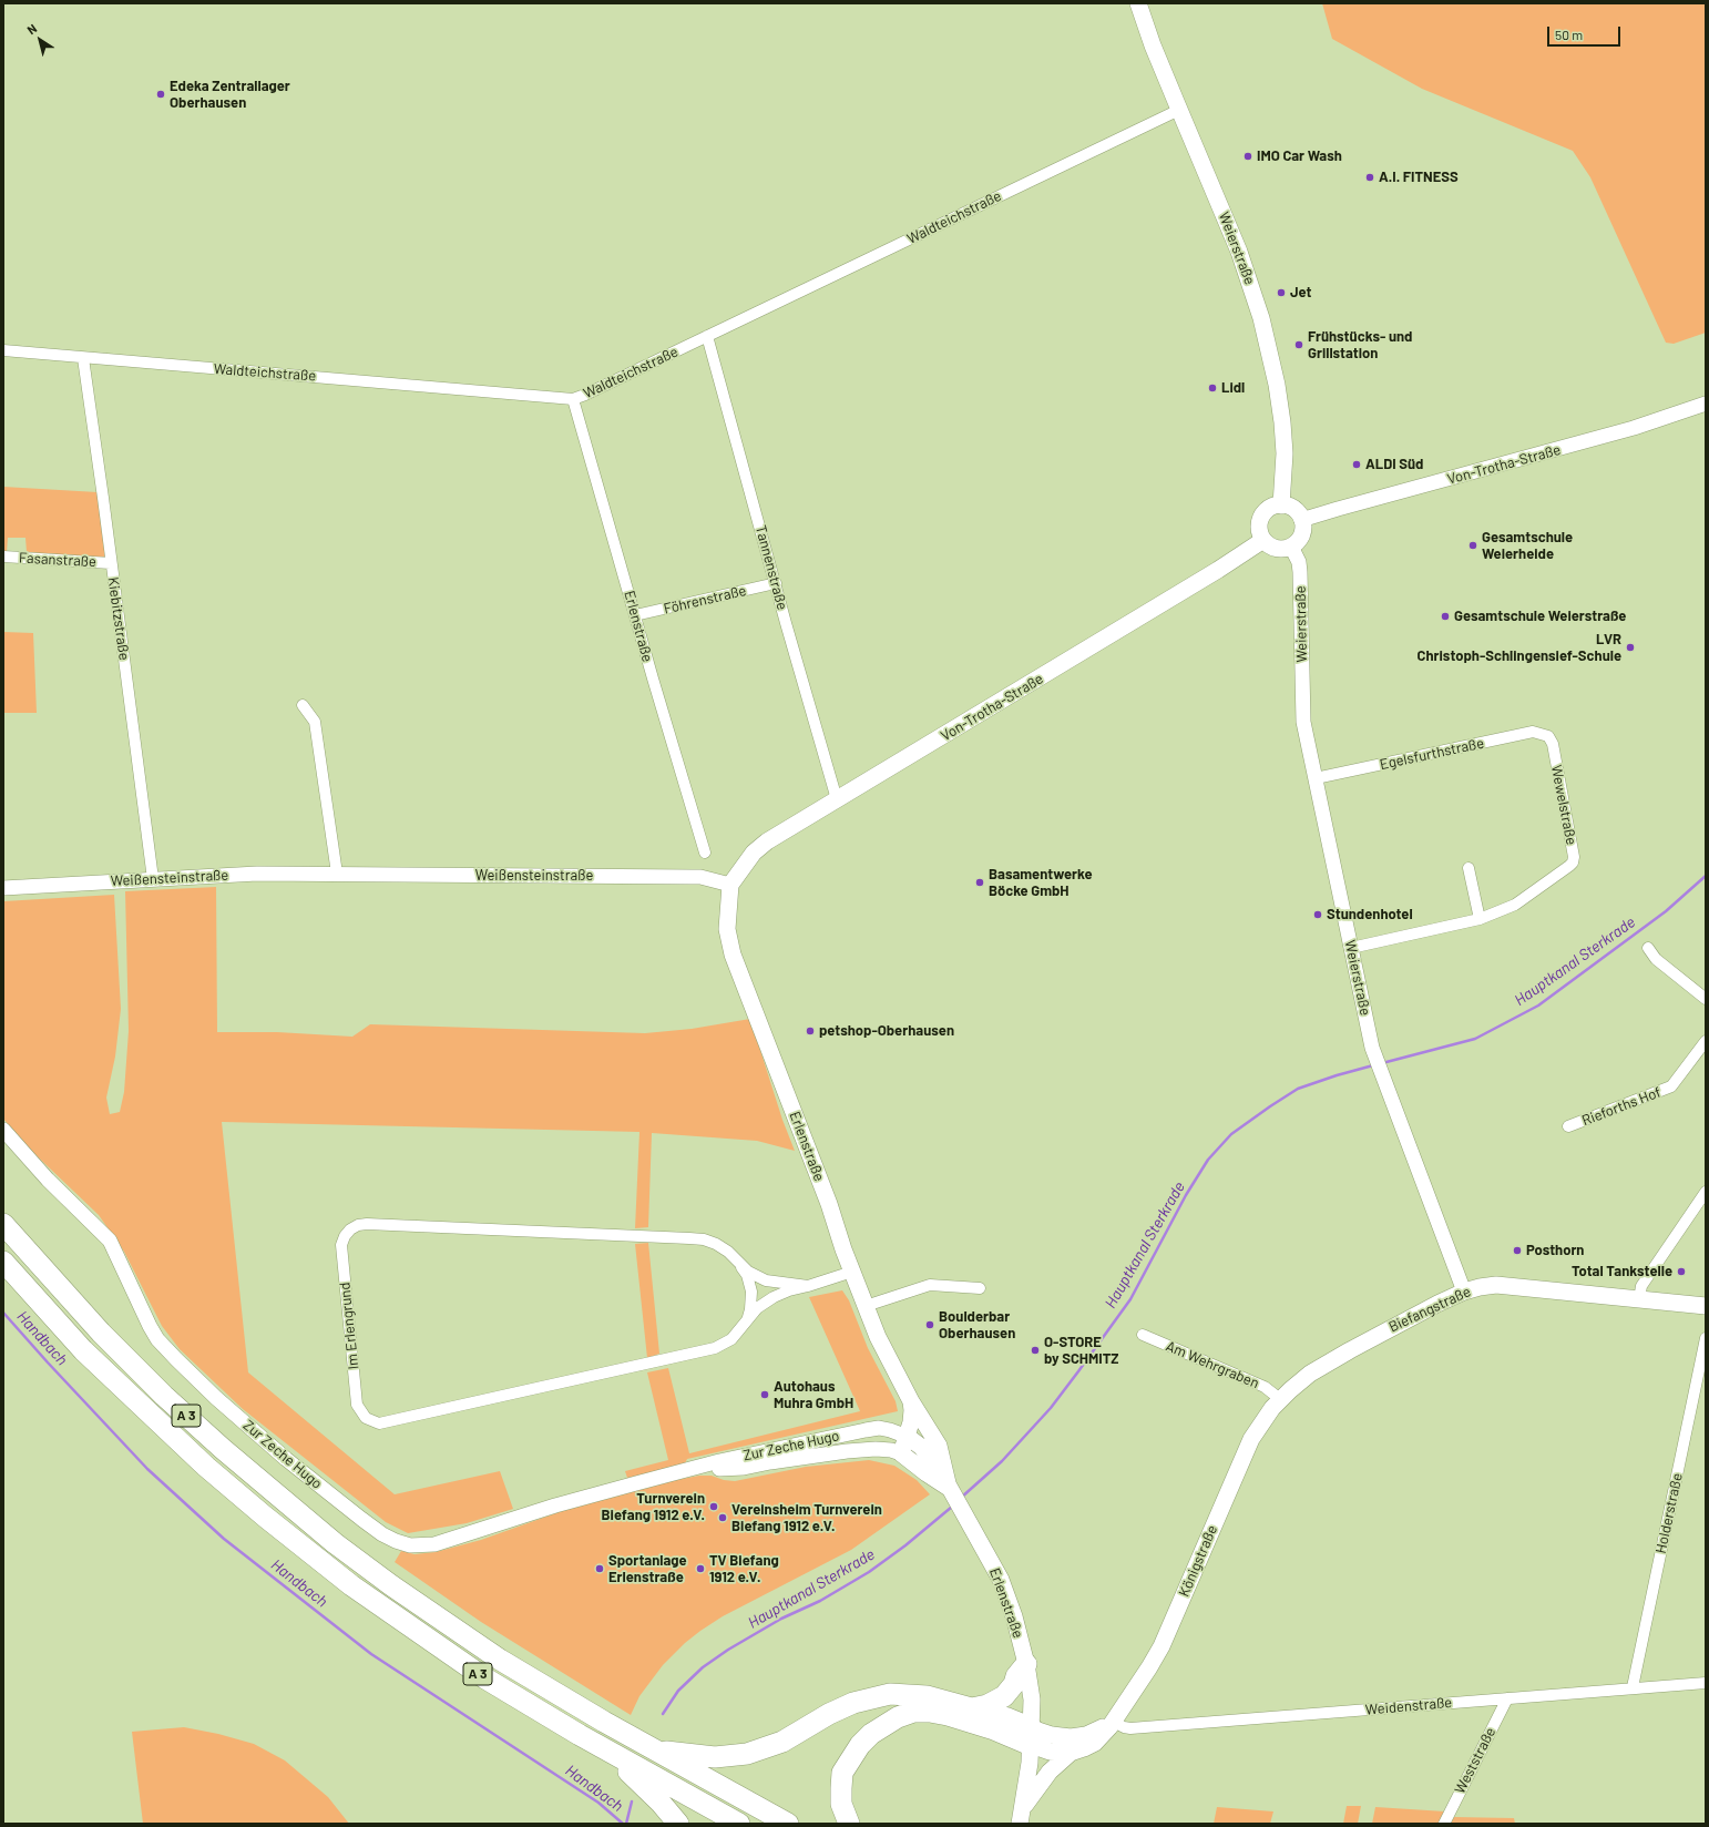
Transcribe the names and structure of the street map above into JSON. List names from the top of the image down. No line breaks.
{"streets":{"highway":["A 3"],"main road":["Weierstraße","Von-Trotha-Straße","Erlenstraße","Biefangstraße","Königstraße"],"street":["Waldteichstraße","Fasanstraße","Tannenstraße","Föhrenstraße","Kiebitzstraße","Egelsfurthstraße","Wewelstraße","Weißensteinstraße","Rieforths Hof","Im Erlengrund","Am Wehrgraben","Zur Zeche Hugo","Holderstraße","Weidenstraße","Weststraße"]},"crossings":[["Waldteichstraße","Weierstraße"],["Waldteichstraße","Tannenstraße"],["Waldteichstraße","Kiebitzstraße"],["Waldteichstraße","Erlenstraße"],["Weierstraße","Von-Trotha-Straße"],["Weierstraße","Egelsfurthstraße"],["Weierstraße","Biefangstraße"],["Von-Trotha-Straße","Tannenstraße"],["Von-Trotha-Straße","Erlenstraße"],["Von-Trotha-Straße","Weißensteinstraße"],["Fasanstraße","Kiebitzstraße"],["Tannenstraße","Föhrenstraße"],["Föhrenstraße","Erlenstraße"],["Kiebitzstraße","Weißensteinstraße"],["Erlenstraße","Weißensteinstraße"],["Erlenstraße","Im Erlengrund"],["Erlenstraße","Zur Zeche Hugo"],["Erlenstraße","Königstraße"],["Egelsfurthstraße","Wewelstraße"],["Biefangstraße","Am Wehrgraben"],["Biefangstraße","Königstraße"],["Am Wehrgraben","Königstraße"],["Holderstraße","Weidenstraße"],["Königstraße","Weidenstraße"],["Weidenstraße","Weststraße"]],"water":["Hauptkanal Sterkrade","Handbach"],"places":["Edeka Zentrallager Oberhausen","IMO Car Wash","A.I. FITNESS","Jet","Frühstücks- und Grillstation","Lidl","ALDI Süd","Gesamtschule Weierheide","Gesamtschule Weierstraße","LVR Christoph-Schlingensief-Schule","Basamentwerke Böcke GmbH","Stundenhotel","petshop-Oberhausen","Posthorn","Total Tankstelle","Boulderbar Oberhausen","O-STORE by SCHMITZ","Autohaus Muhra GmbH","Turnverein Biefang 1912 e.V.","Vereinsheim Turnverein Biefang 1912 e.V.","Sportanlage Erlenstraße","TV Biefang 1912 e.V."],"scale_bar":"50 m","north":"top left"}
